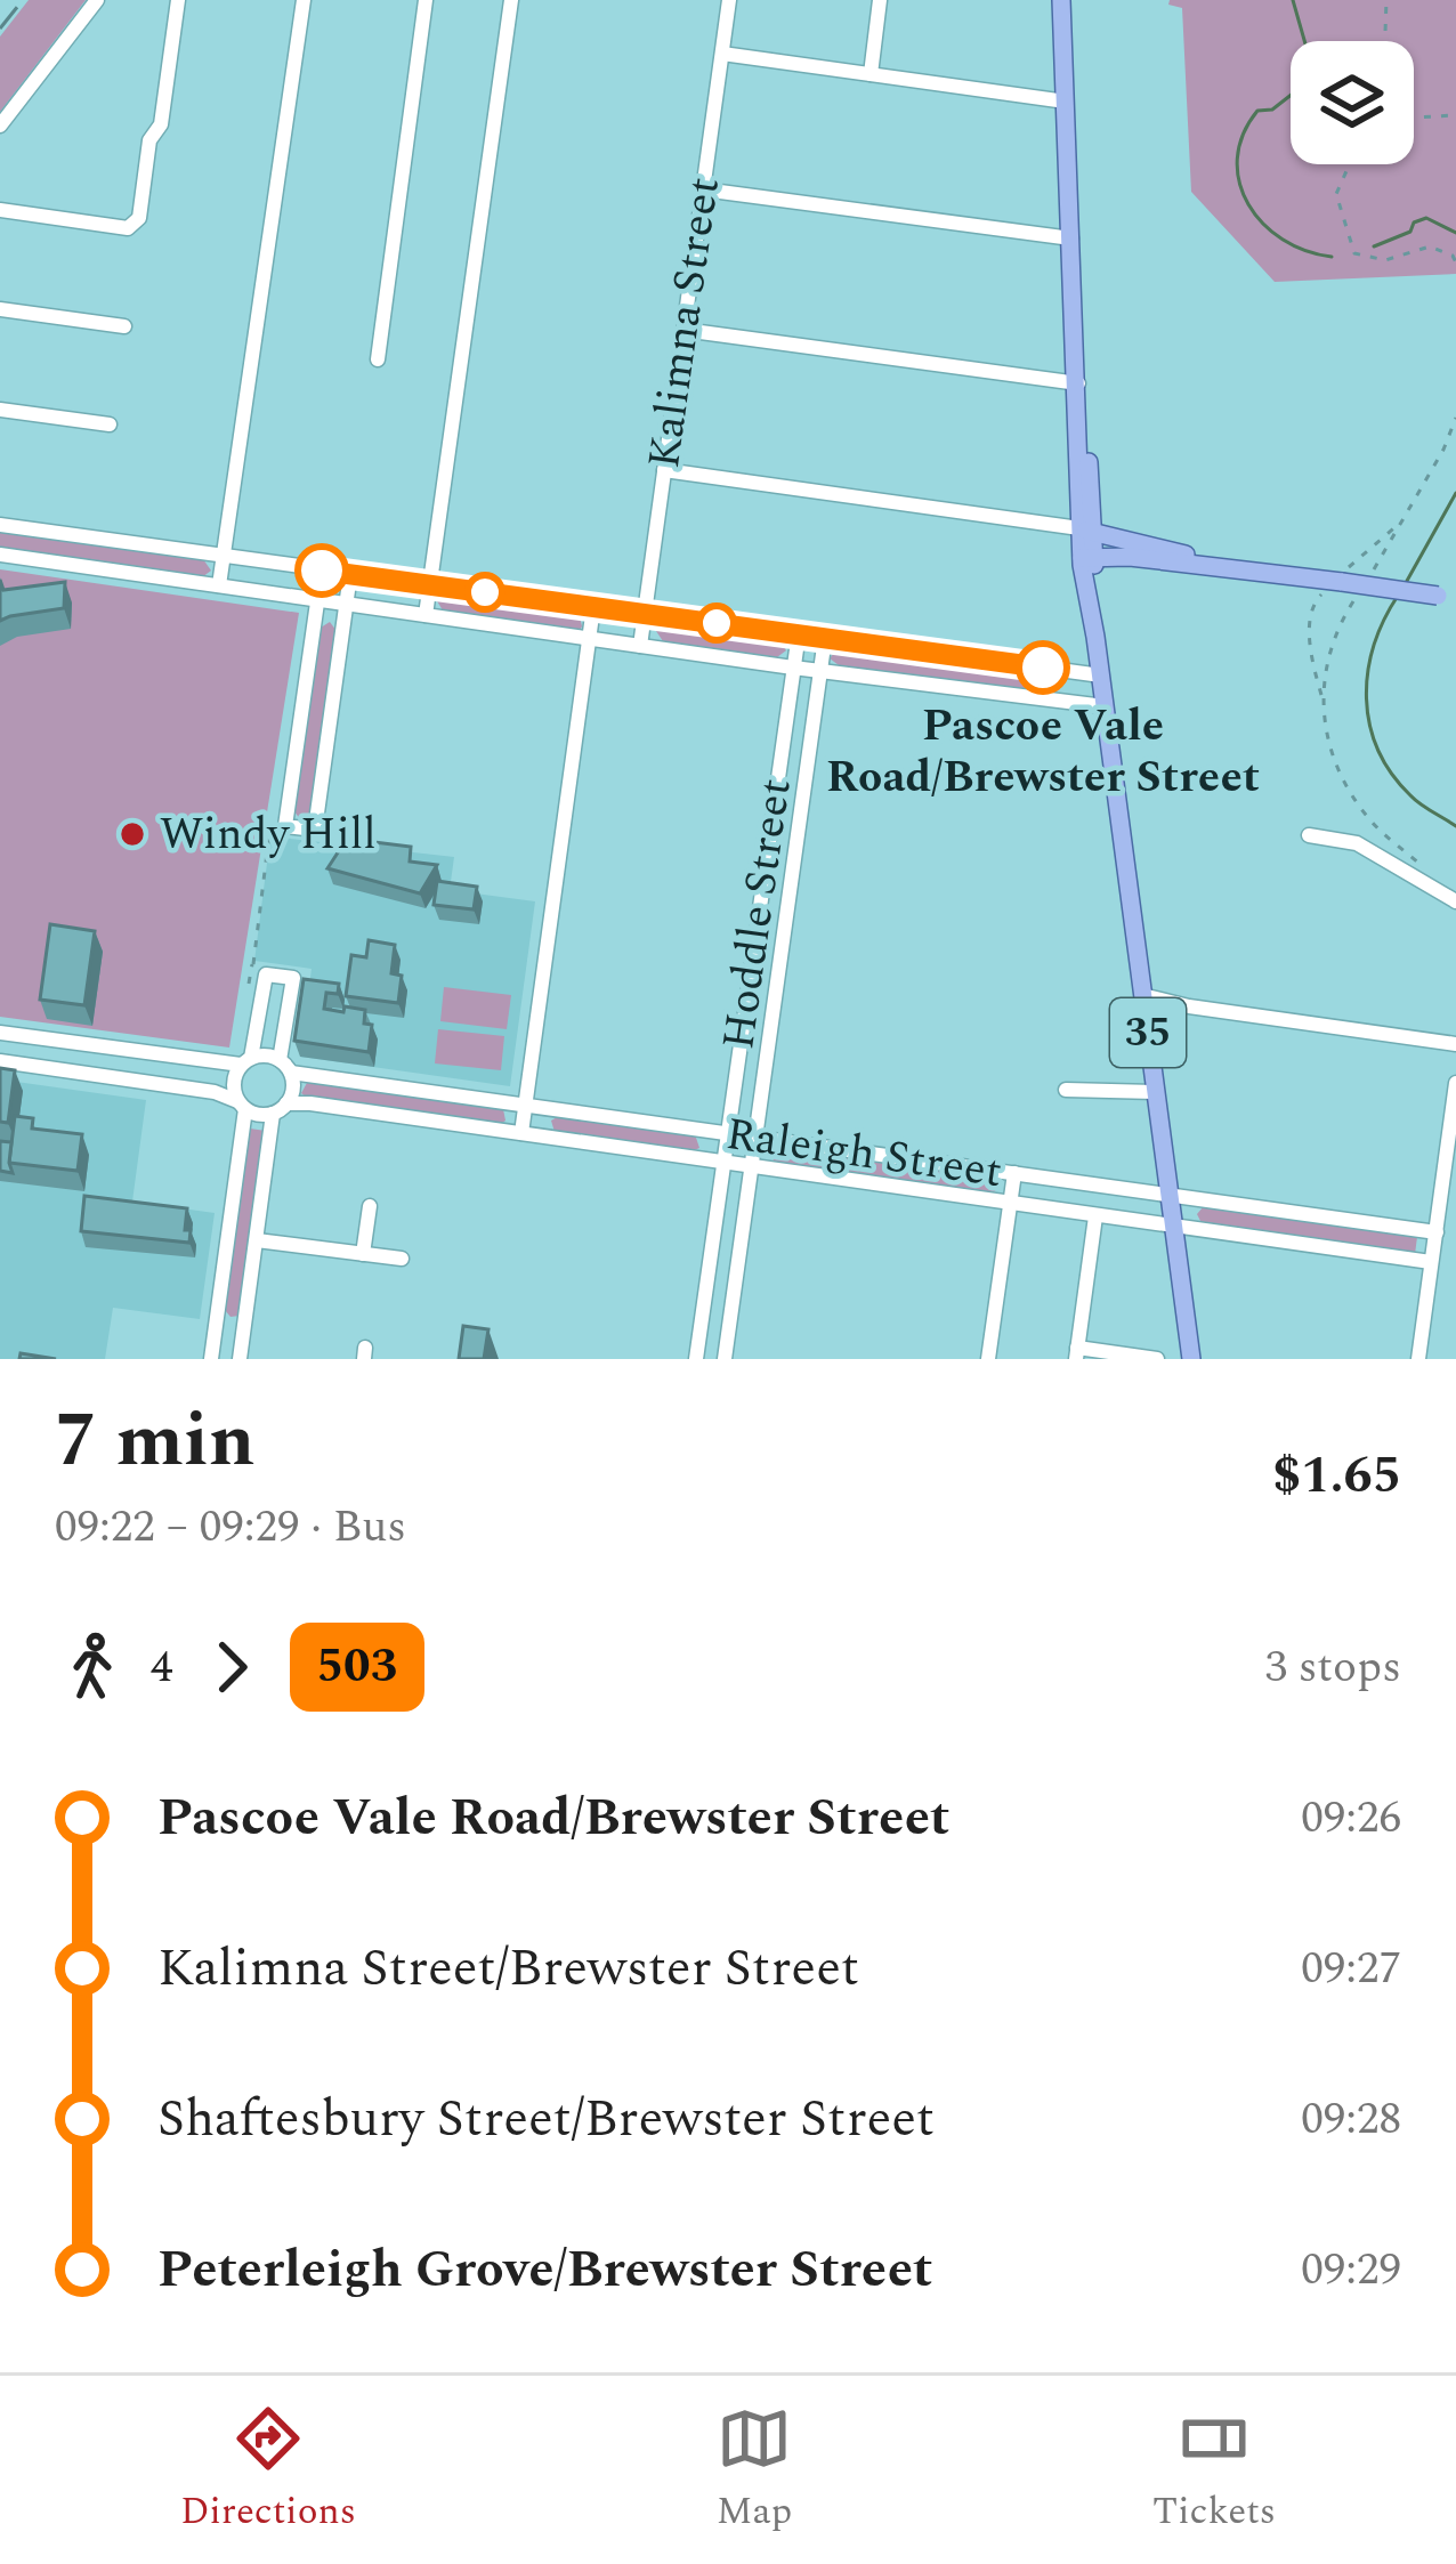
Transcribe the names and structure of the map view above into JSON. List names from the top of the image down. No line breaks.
{"streets":{"main road":["35"],"street":["Kalimna Street","Hoddle Street","Raleigh Street"]},"crossings":[["Hoddle Street","Raleigh Street"],["35","Raleigh Street"]],"places":["Pascoe Vale Road/Brewster Street","Windy Hill"],"lines":["bus line 503"],"page":{"heading":["7 min","09:22 – 09:29 · Bus","$1.65"],"legs":["4","503","3 stops"],"list":[{"name":"Pascoe Vale Road/Brewster Street","value":"09:26"},{"name":"Kalimna Street/Brewster Street","value":"09:27"},{"name":"Shaftesbury Street/Brewster Street","value":"09:28"},{"name":"Peterleigh Grove/Brewster Street","value":"09:29"}],"tabs":["Directions","Map","Tickets"]}}
